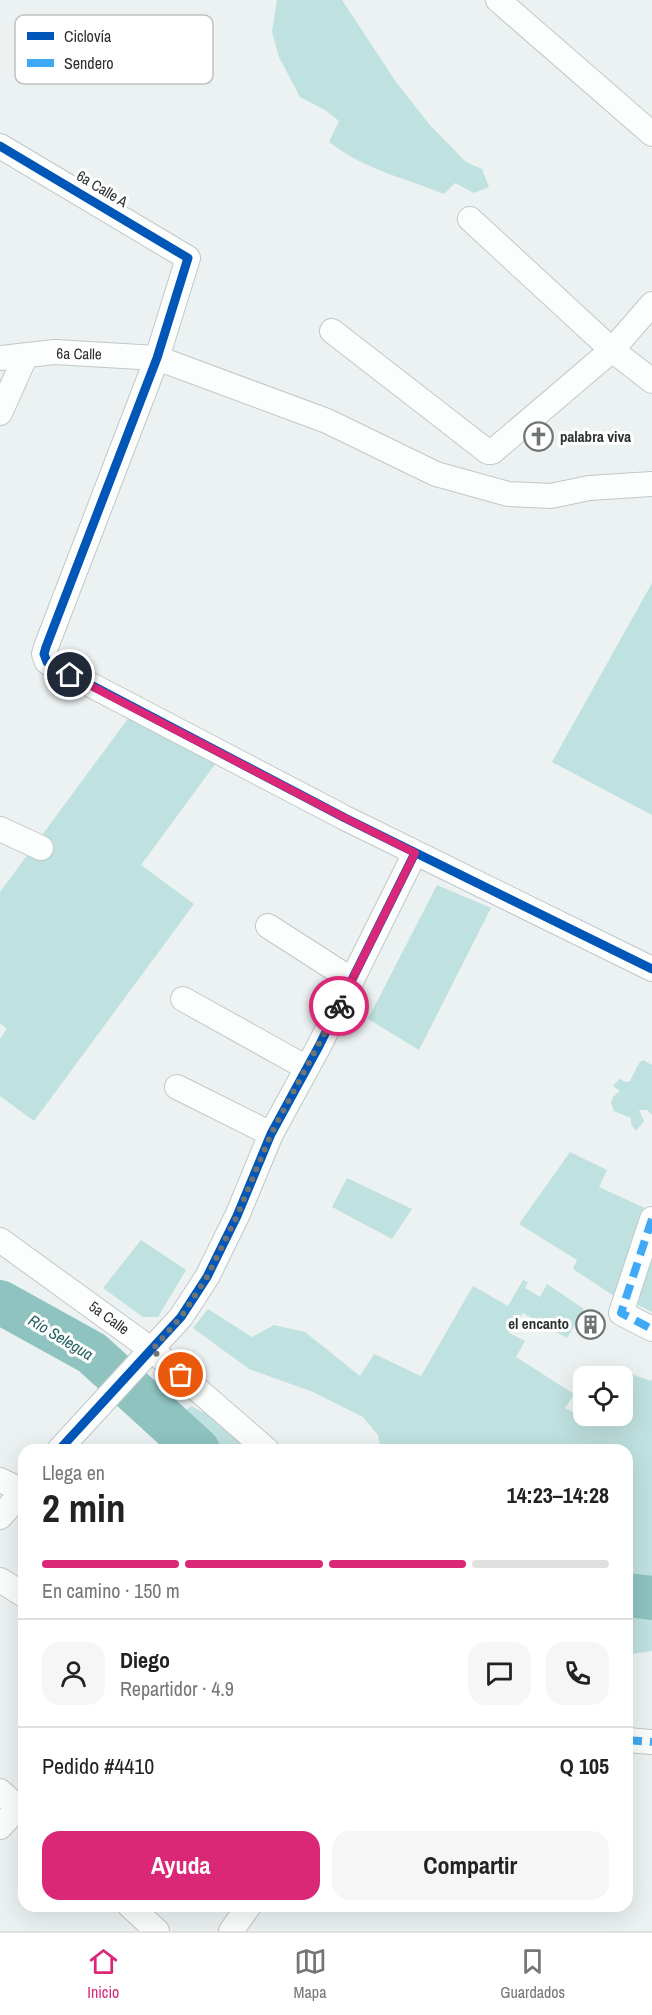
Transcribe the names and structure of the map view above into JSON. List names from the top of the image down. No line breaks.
{"streets":{"street":["6a Calle A","6a Calle","5a Calle"]},"crossings":[["6a Calle A","6a Calle"]],"water":["Río Selegua"],"places":{"church":["palabra viva"],"building":["el encanto"]},"legend":["Ciclovía","Sendero"],"page":{"heading":["2 min","Llega en","14:23–14:28"],"panel":["Diego","Repartidor · 4.9","Pedido #4410","Q 105"],"bar":"En camino · 150 m","buttons":["Ayuda","Compartir"],"tabs":["Inicio","Mapa","Guardados"]}}
